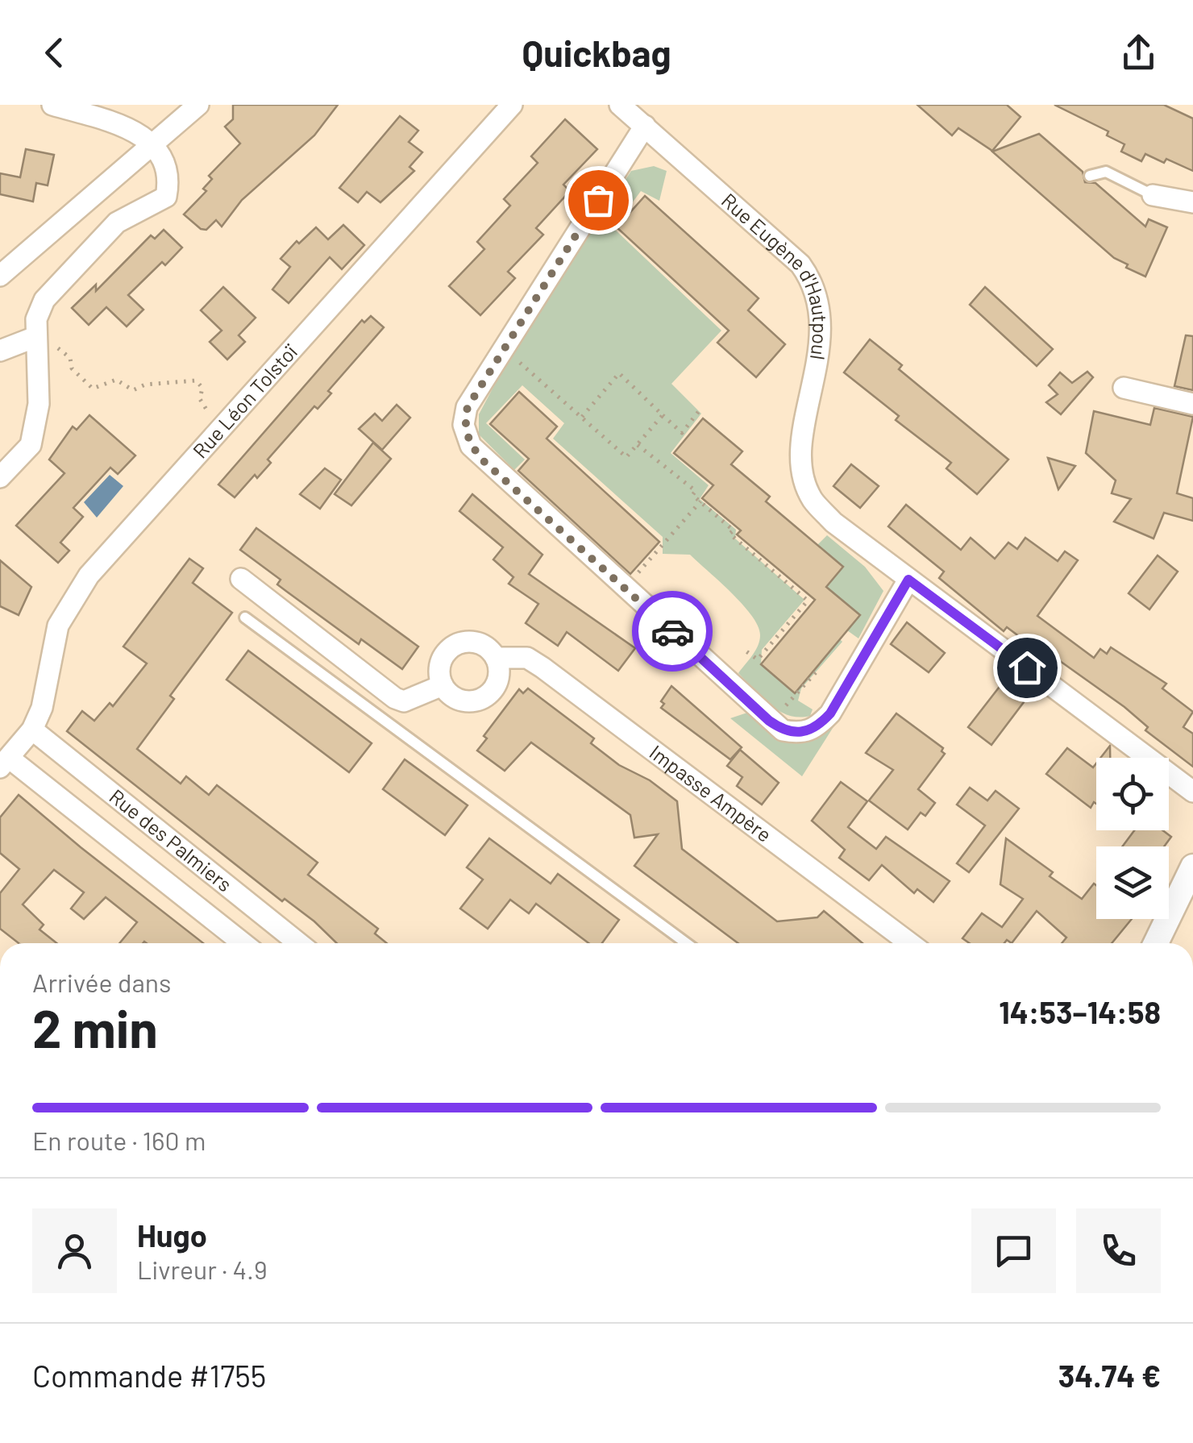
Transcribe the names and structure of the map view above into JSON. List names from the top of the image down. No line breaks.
{"streets":{"street":["Rue Eugène d'Hautpoul","Rue Léon Tolstoï","Impasse Ampère","Rue des Palmiers"]},"crossings":[["Rue Léon Tolstoï","Rue des Palmiers"]],"page":{"header":"Quickbag","heading":["2 min","Arrivée dans","14:53–14:58"],"panel":["Hugo","Livreur · 4.9","Commande #1755","34.74 €"],"bar":"En route · 160 m"}}
